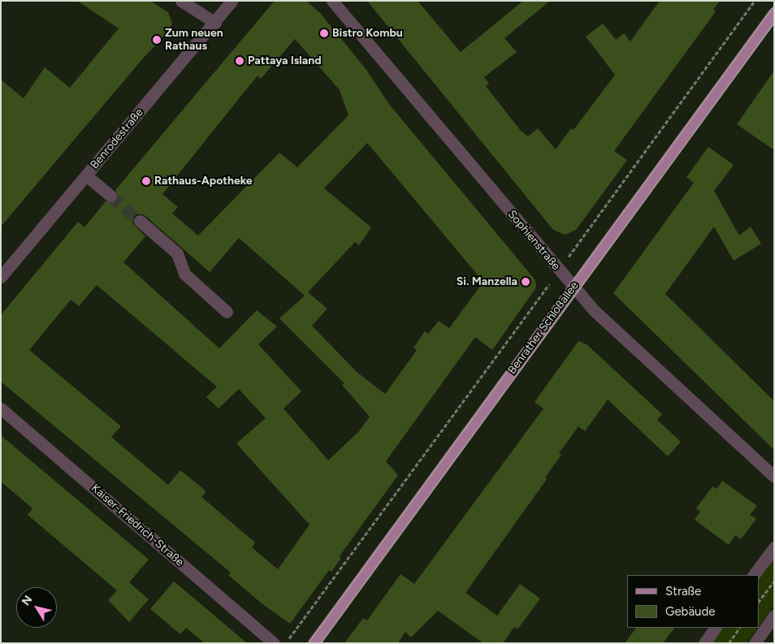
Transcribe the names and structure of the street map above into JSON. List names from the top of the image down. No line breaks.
{"streets":{"main road":["Benrather Schloßallee"],"street":["Benrodestraße","Sophienstraße","Kaiser-Friedrich-Straße"]},"crossings":[["Sophienstraße","Benrather Schloßallee"]],"places":["Bistro Kombu","Zum neuen Rathaus","Pattaya Island","Rathaus-Apotheke","Si. Manzella"],"legend":["Straße","Gebäude"],"north":"top left"}
